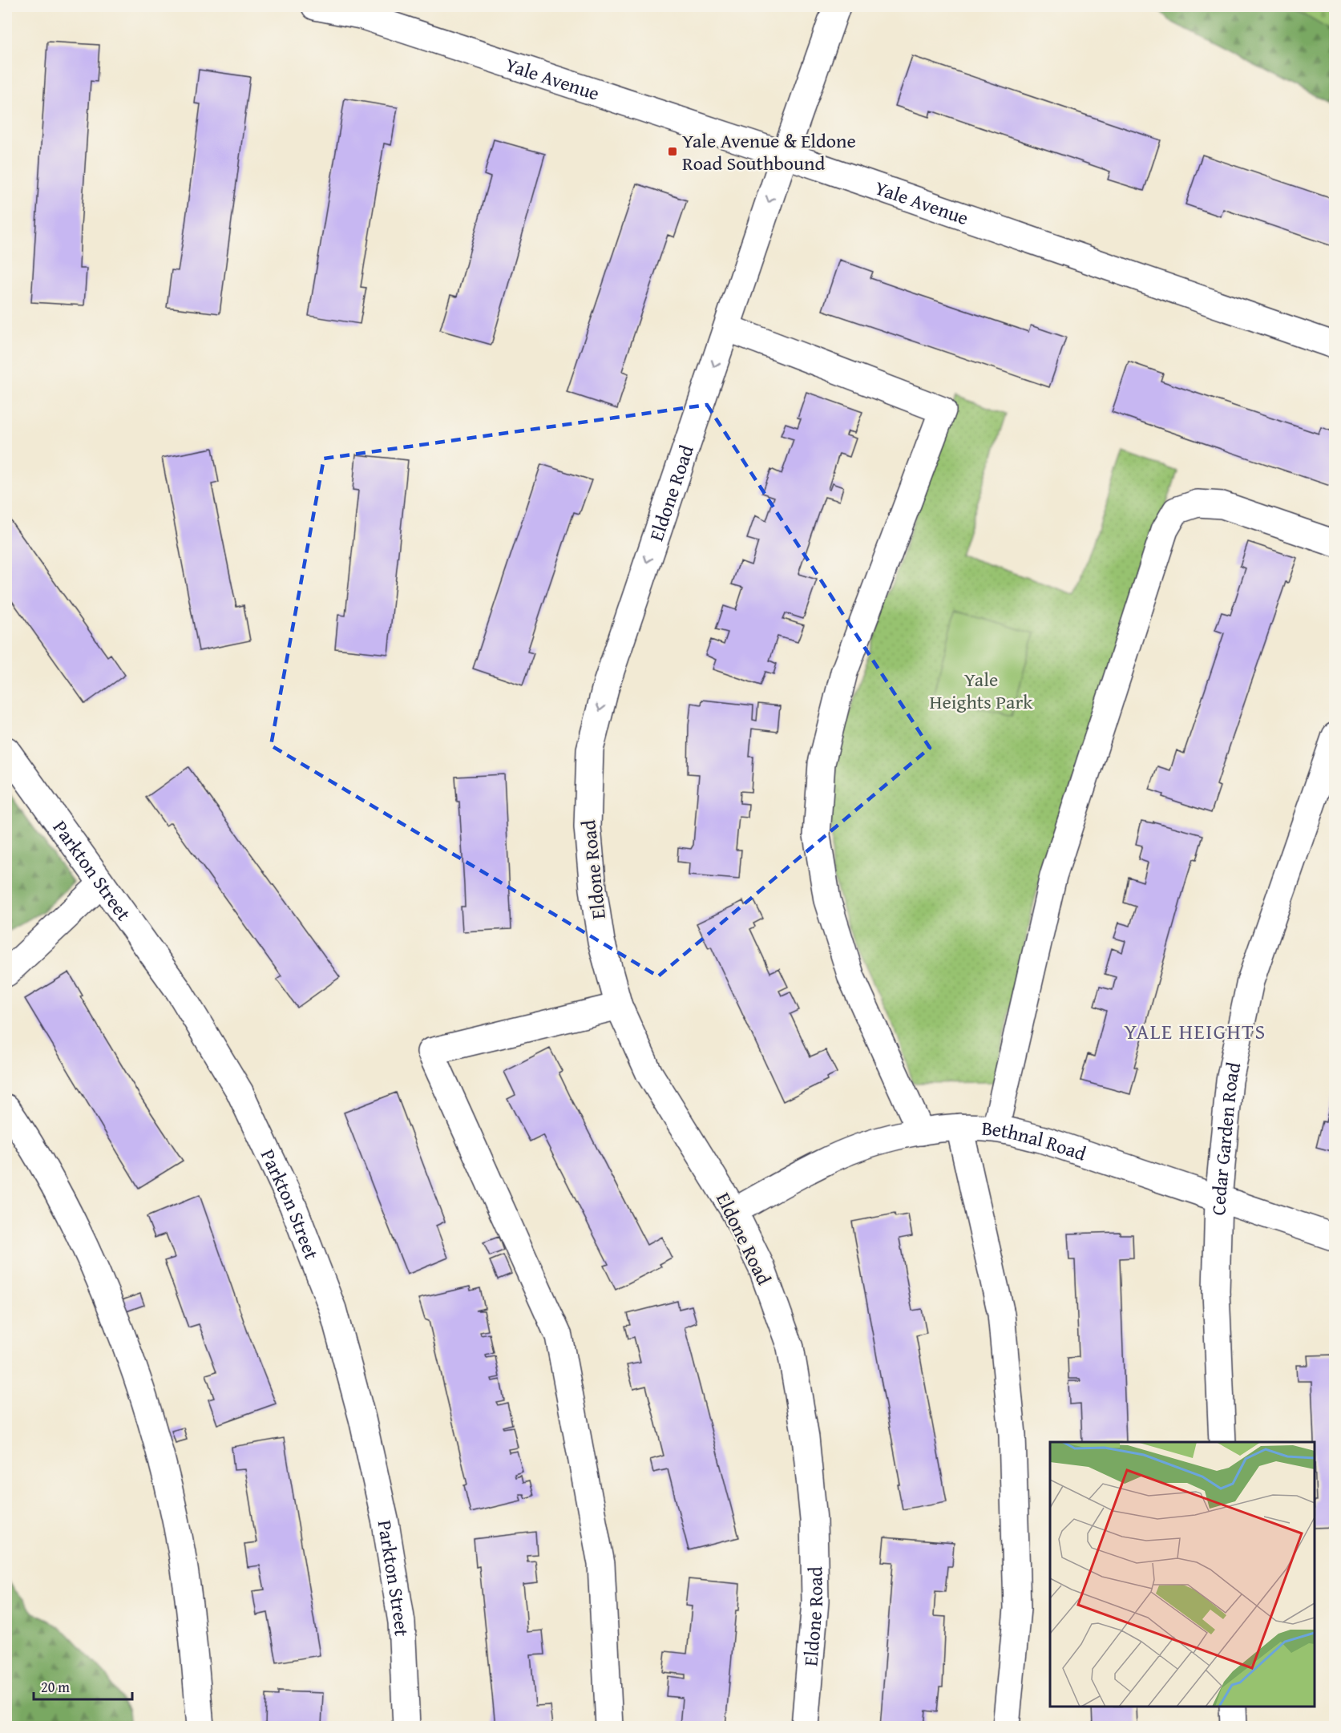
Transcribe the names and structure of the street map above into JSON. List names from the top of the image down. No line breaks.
{"streets":{"street":["Yale Avenue","Eldone Road","Parkton Street","Cedar Garden Road","Bethnal Road"]},"crossings":[["Yale Avenue","Eldone Road"],["Eldone Road","Bethnal Road"],["Cedar Garden Road","Bethnal Road"]],"one_way":["Eldone Road"],"districts":["YALE HEIGHTS"],"parks":["Yale Heights Park"],"places":{"transit":["Yale Avenue & Eldone Road Southbound"]},"scale_bar":"20 m"}
